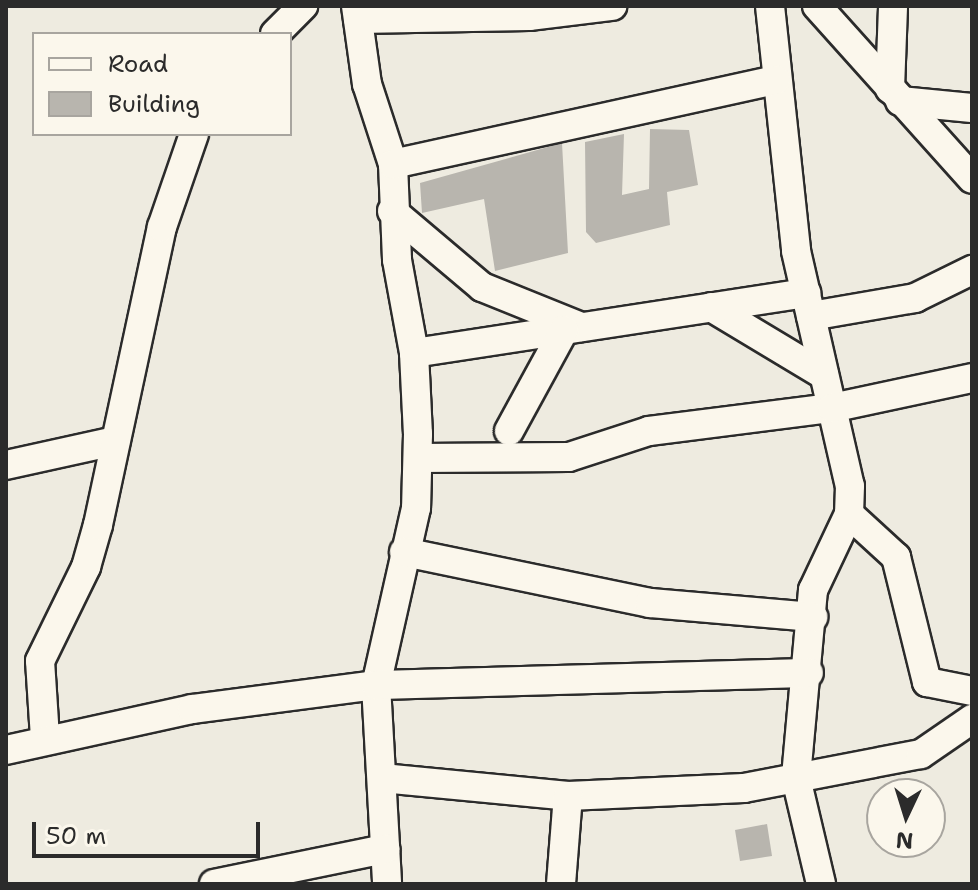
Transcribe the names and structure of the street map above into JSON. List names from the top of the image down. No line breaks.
{"legend":["Road","Building"],"scale_bar":"50 m","north":"bottom"}
